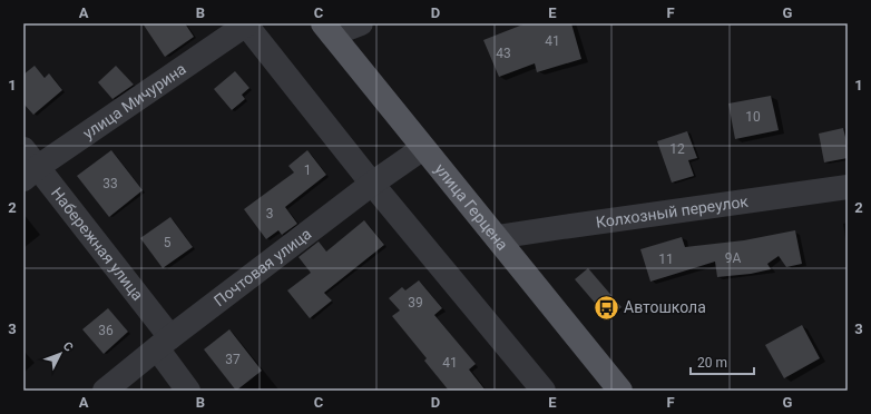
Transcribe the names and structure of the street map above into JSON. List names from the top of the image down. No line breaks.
{"streets":{"main road":["улица Герцена"],"street":["улица Мичурина","Колхозный переулок","Набережная улица","Почтовая улица"]},"crossings":[["улица Мичурина","Набережная улица"],["улица Герцена","Колхозный переулок"],["улица Герцена","Почтовая улица"],["Набережная улица","Почтовая улица"]],"places":{"bus stop":["Автошкола"]},"house_numbers":["41","43","10","12","1","33","3","5","9А","11","39","36","37","41"],"scale_bar":"20 m","north":"top right","grid":{"columns":["A","B","C","D","E","F","G"],"rows":["1","2","3"]}}
